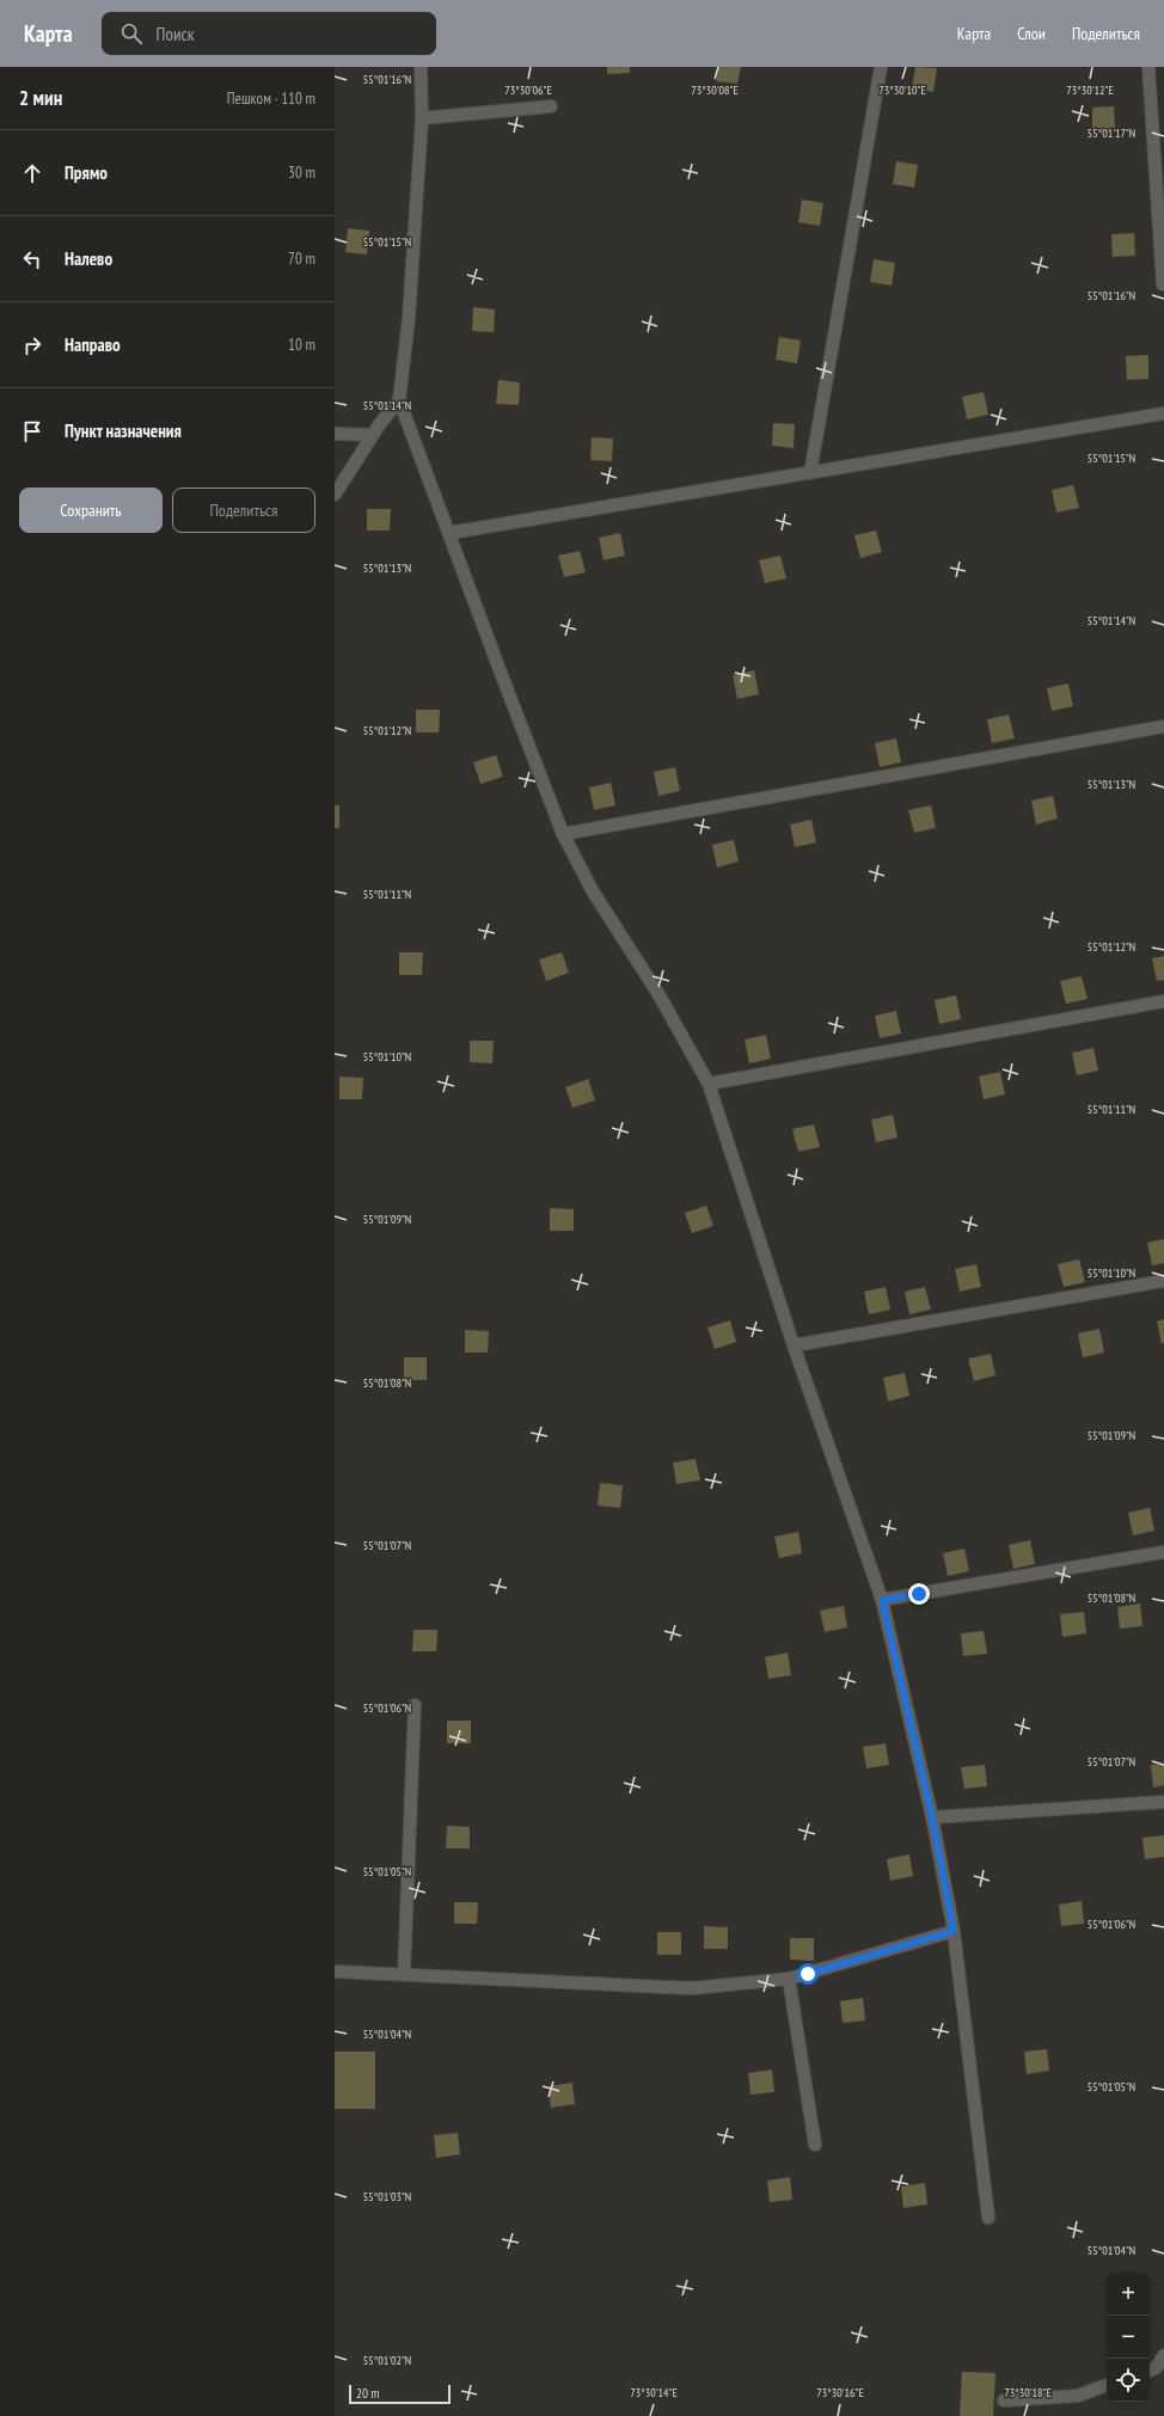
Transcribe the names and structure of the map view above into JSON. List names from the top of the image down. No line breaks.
{"scale_bar":"20 m","page":{"header":"Карта","search":"Поиск","nav":["Карта","Слои","Поделиться"],"heading":["2 мин","Пешком · 110 m"],"list":[["Прямо","30 m"],["Налево","70 m"],["Направо","10 m"],"Пункт назначения"],"buttons":["Сохранить","Поделиться"],"map_buttons":["+","−"],"scale":"20 m"},"coordinates":["55°01'16\"N","73°30'10\"E","73°30'12\"E","73°30'06\"E","73°30'08\"E","55°01'17\"N","55°01'15\"N","55°01'14\"N","55°01'13\"N","55°01'12\"N","55°01'11\"N","55°01'10\"N","55°01'09\"N","55°01'08\"N","55°01'07\"N","55°01'06\"N","55°01'05\"N","55°01'04\"N","55°01'03\"N","55°01'02\"N","73°30'14\"E","73°30'16\"E","73°30'18\"E"]}
